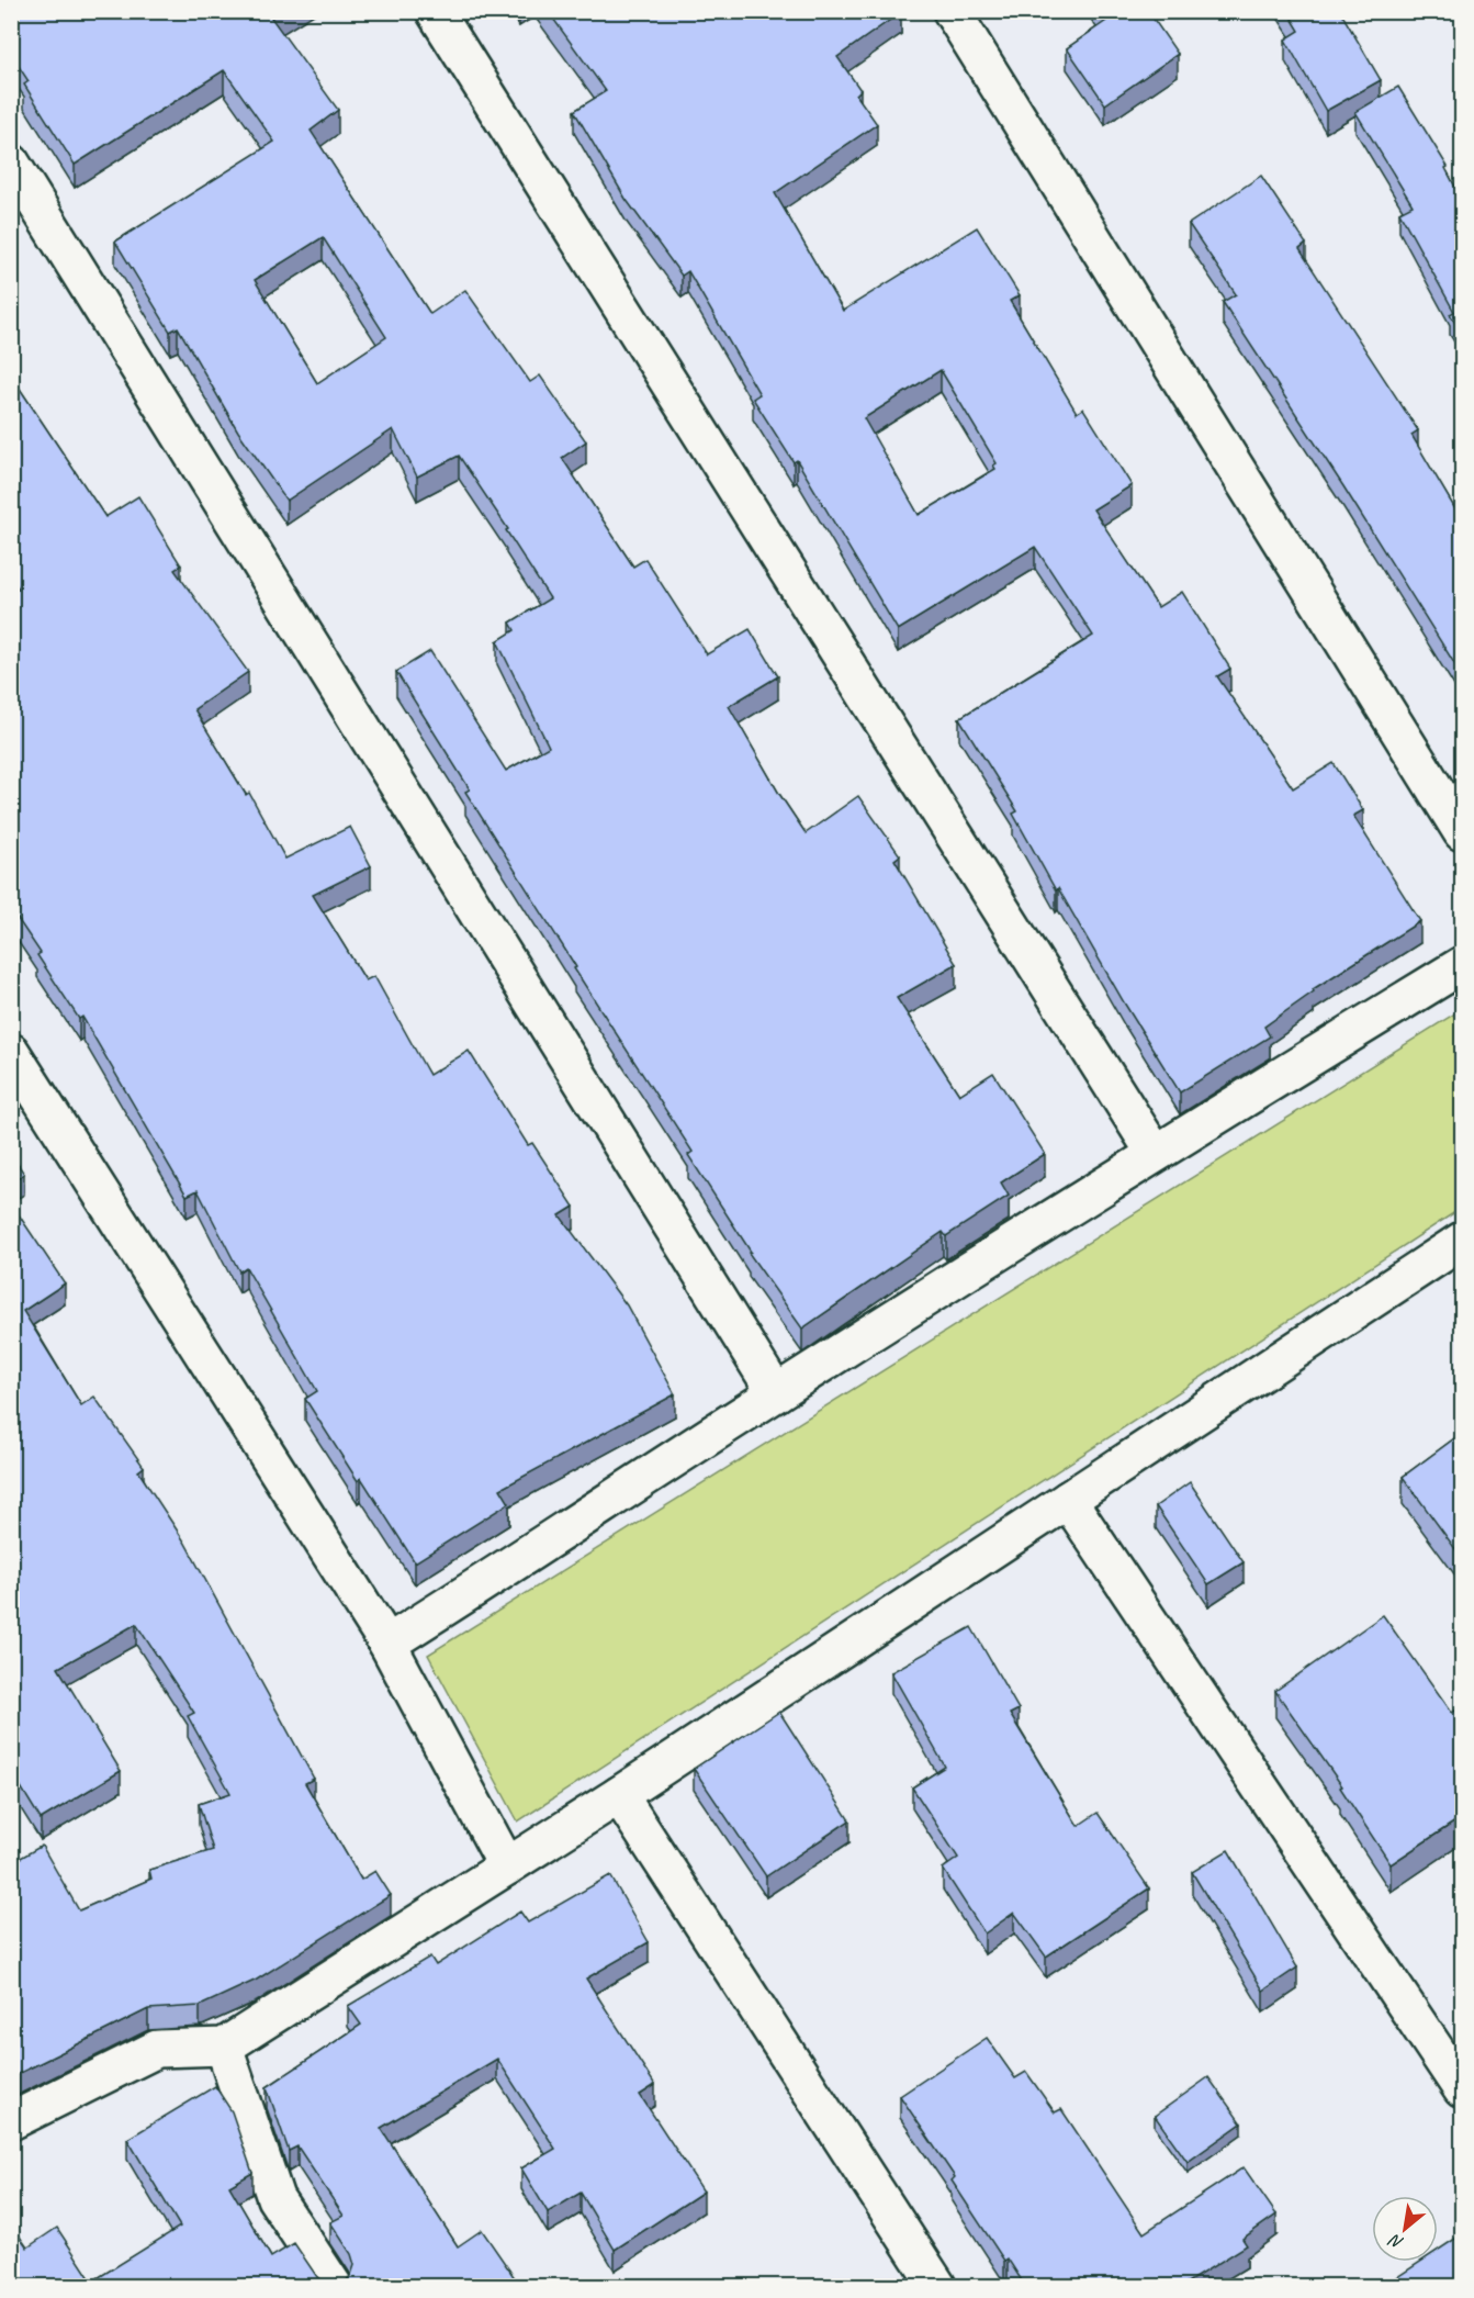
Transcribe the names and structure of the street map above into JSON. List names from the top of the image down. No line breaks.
{"north":"bottom left"}
